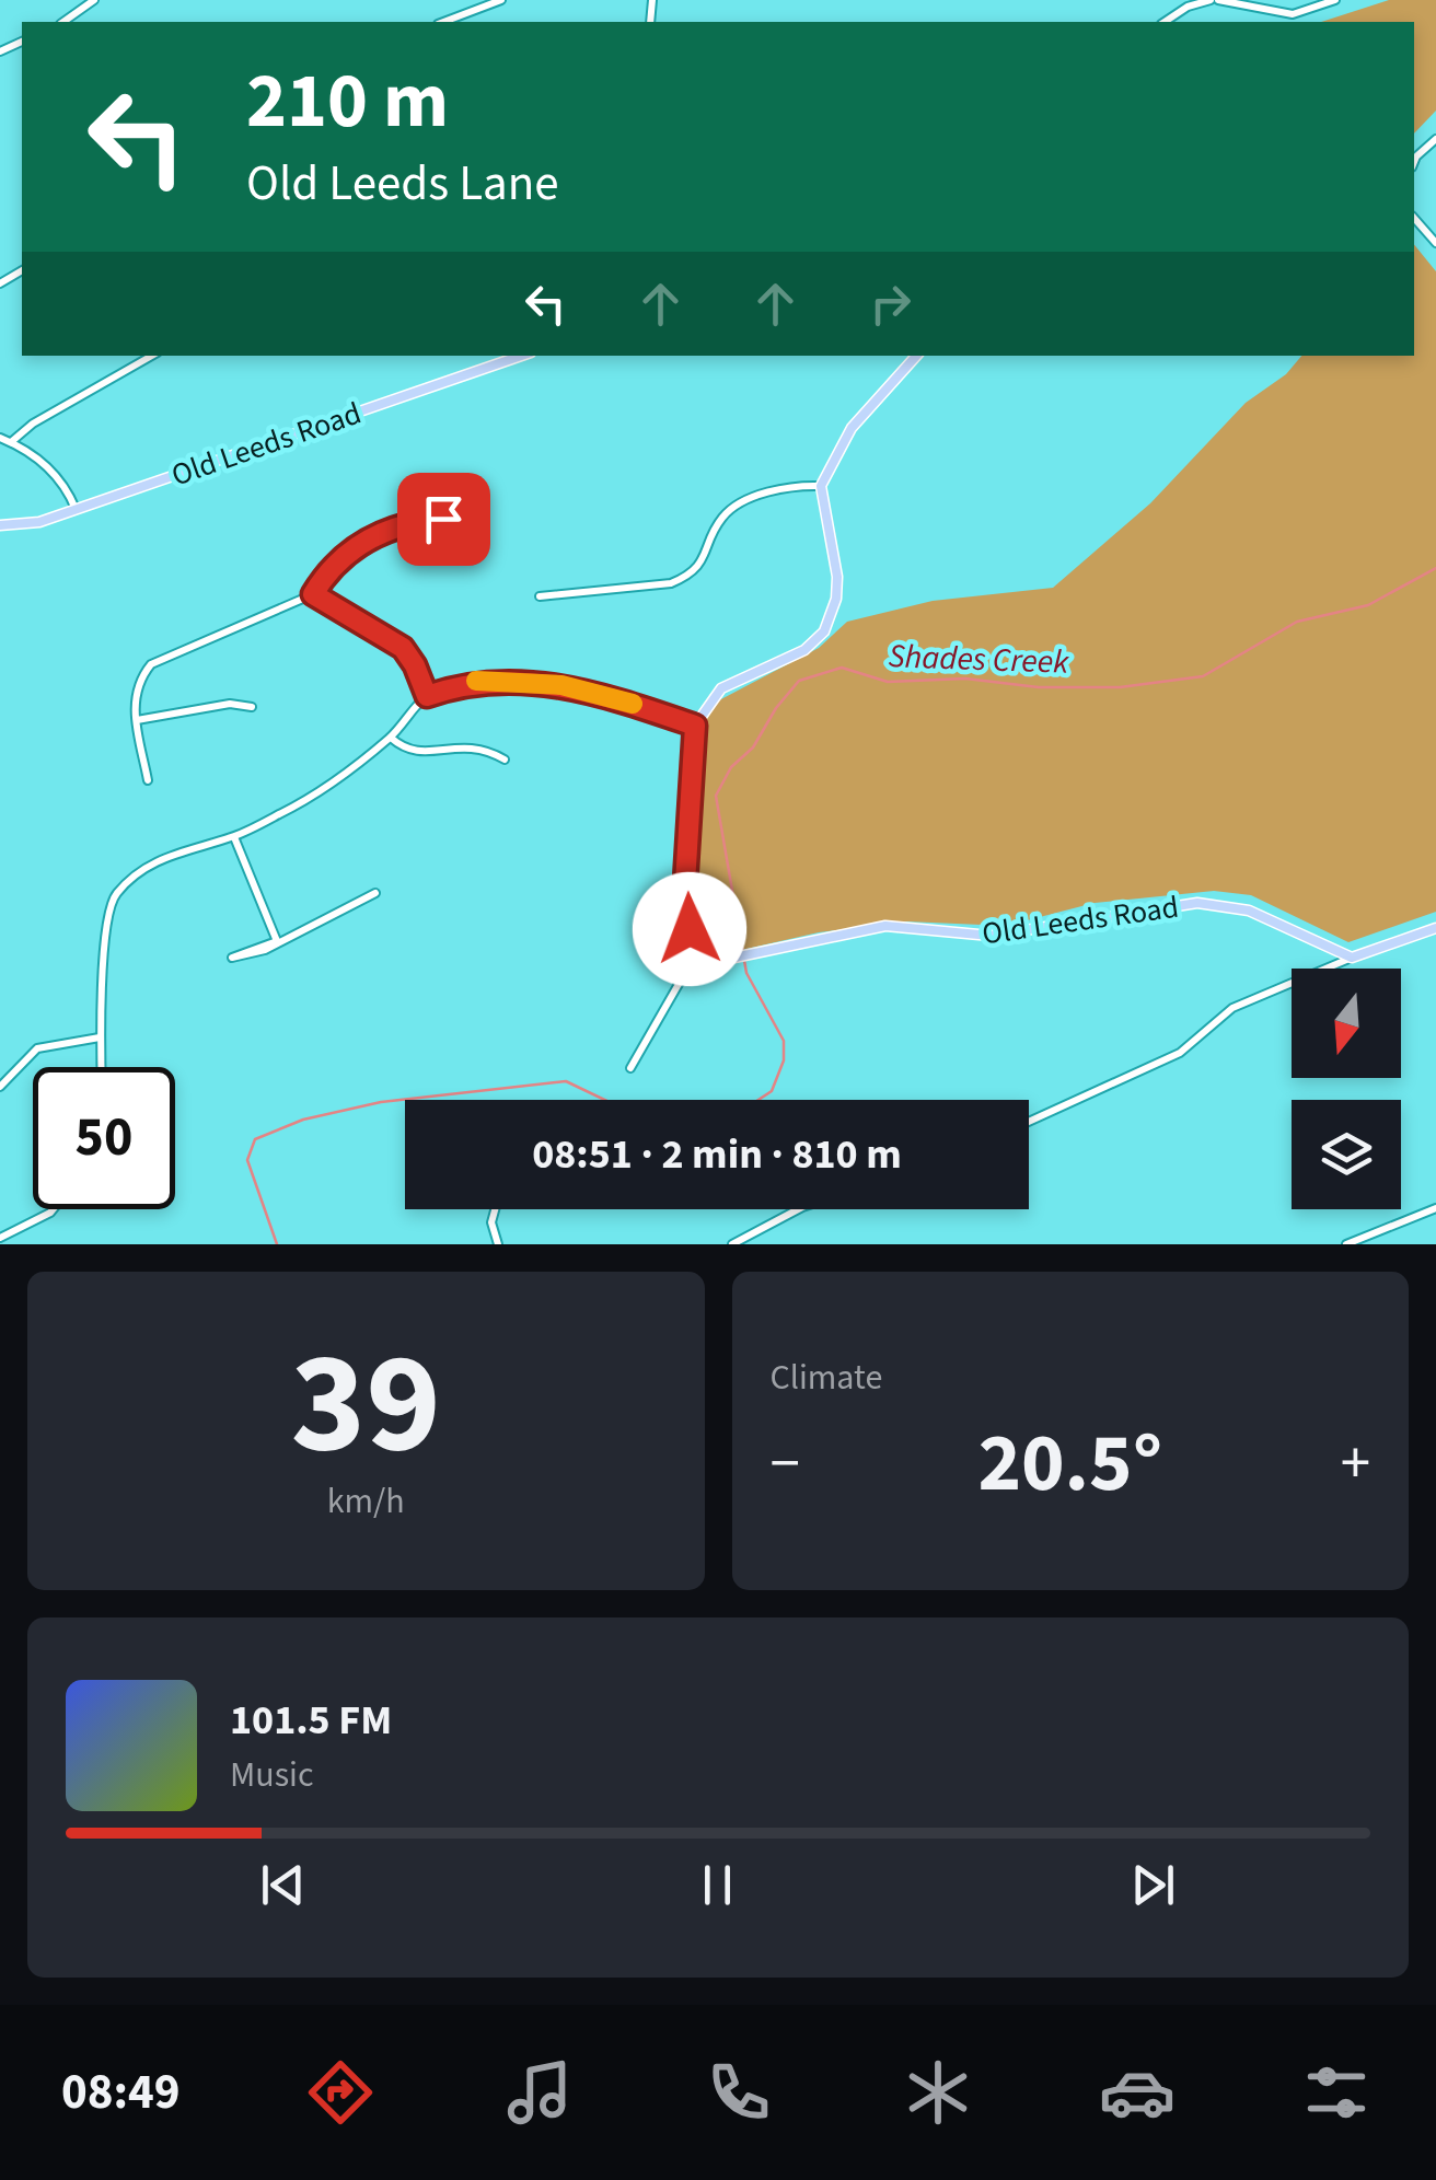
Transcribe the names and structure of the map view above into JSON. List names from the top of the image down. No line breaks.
{"streets":{"main road":["Old Leeds Road"]},"water":["Shades Creek"],"north":"bottom","page":{"turn":["210 m","Old Leeds Lane"],"limit":"50","trip":"08:51 · 2 min · 810 m","tile":[["39","km/h"],"Climate"],"heat":["−","20.5°","+"],"song":["101.5 FM","Music"],"tabs":"08:49"}}
